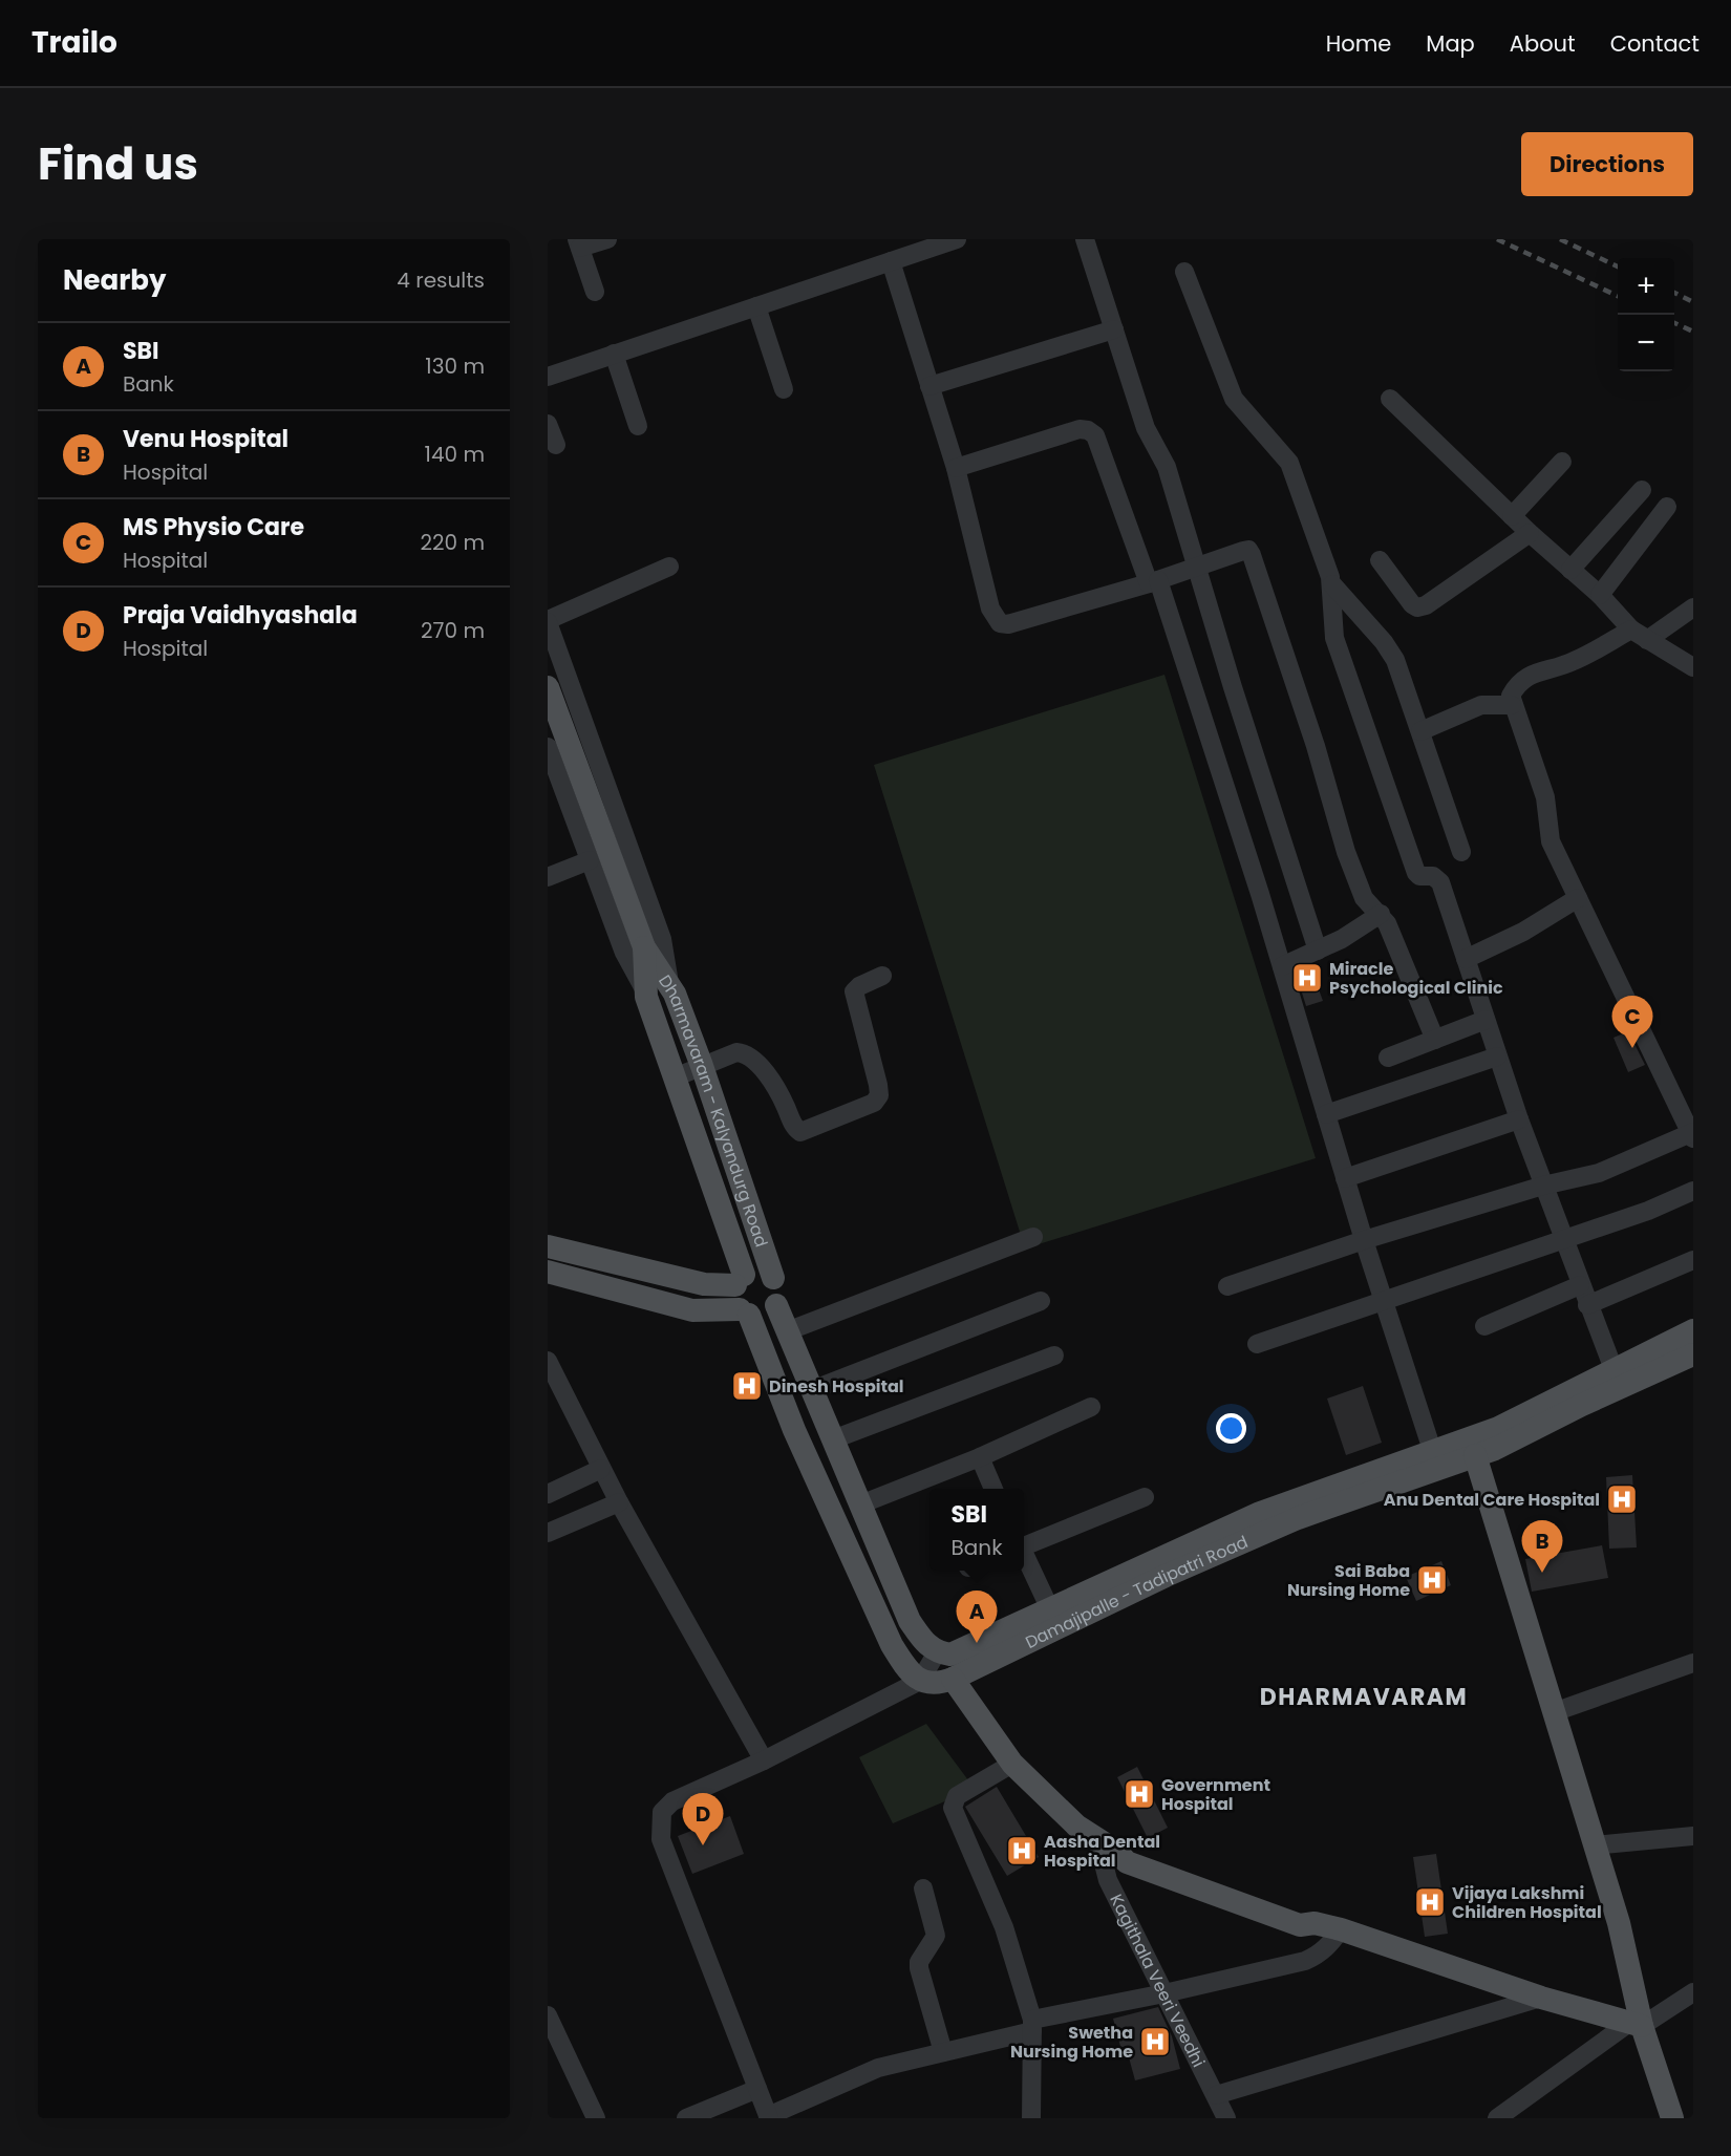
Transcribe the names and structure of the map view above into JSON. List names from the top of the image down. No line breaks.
{"streets":{"main road":["Dharmavaram - Kalyandurg Road","Damajipalle - Tadipatri Road"],"street":["Kagithala Veeri Veedhi"]},"districts":["DHARMAVARAM"],"places":{"hospital":["Miracle Psychological Clinic","Dinesh Hospital","Anu Dental Care Hospital","Sai Baba Nursing Home","Government Hospital","Aasha Dental Hospital","Vijaya Lakshmi Children Hospital","Swetha Nursing Home"]},"page":{"header":"Trailo","nav":["Home","Map","About","Contact"],"title":"Find us","buttons":"Directions","heading":["Nearby","4 results"],"map_buttons":["+","−"],"list":[{"mark":"A","name":"SBI","note":"Bank","value":"130 m"},{"mark":"B","name":"Venu Hospital","note":"Hospital","value":"140 m"},{"mark":"C","name":"MS Physio Care","note":"Hospital","value":"220 m"},{"mark":"D","name":"Praja Vaidhyashala","note":"Hospital","value":"270 m"}],"pins":["C","B","A","D"],"popup":["SBI","Bank"]}}
